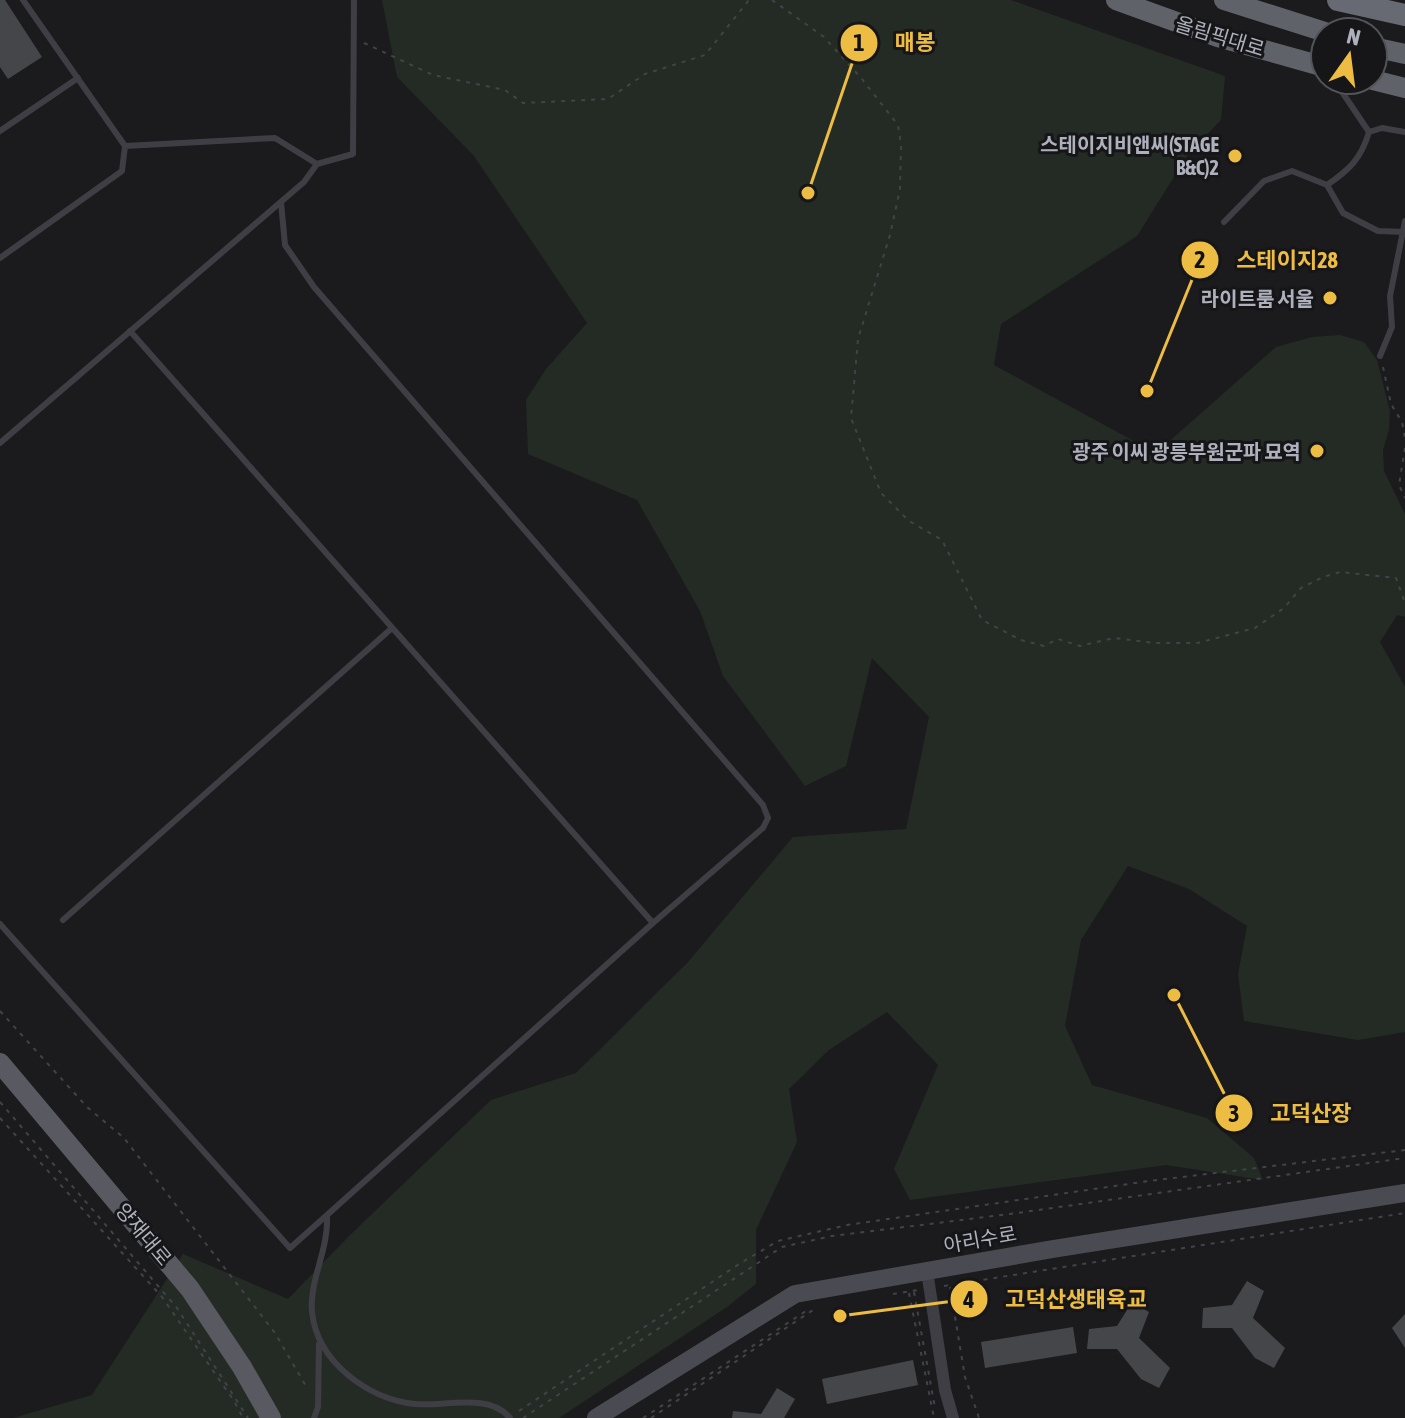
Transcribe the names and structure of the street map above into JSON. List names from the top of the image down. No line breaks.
{"streets":{"highway":["올림픽대로"],"main road":["양재대로","아리수로"]},"places":["스테이지비앤씨(STAGE B&C)2","매봉","라이트룸 서울","스테이지28","광주 이씨 광릉부원군파 묘역","고덕산장","고덕산생태육교"],"north":"top"}
